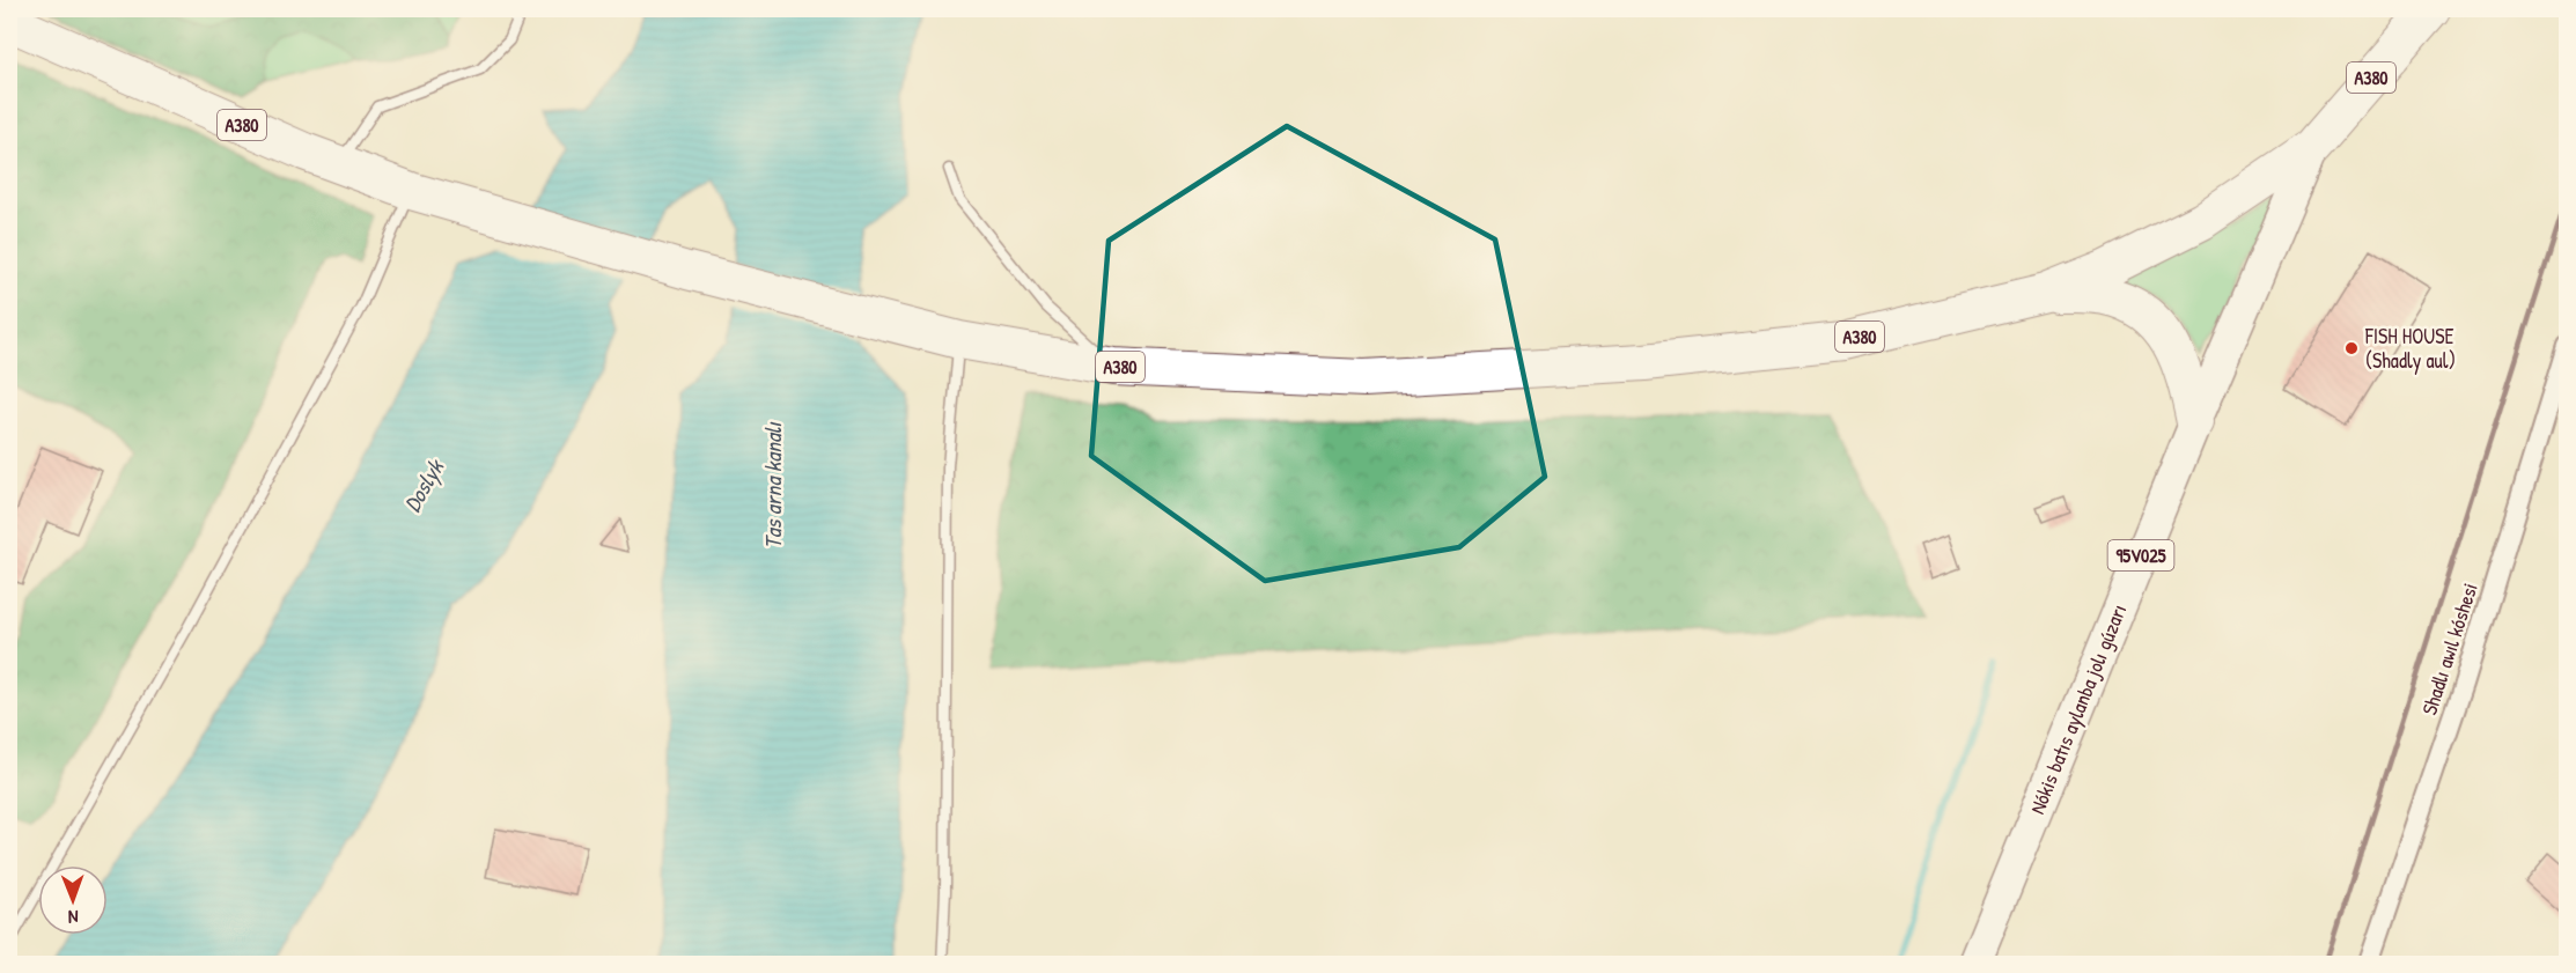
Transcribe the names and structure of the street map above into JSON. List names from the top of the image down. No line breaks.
{"streets":{"highway":["A380"],"main road":["95V025","Nókis batıs aylanba jolı gúzarı"],"street":["Shadlı awıl kóshesi"]},"crossings":[["A380","Nókis batıs aylanba jolı gúzarı"]],"water":["Doslyk","Tas arna kanalı"],"places":["FISH HOUSE (Shadly aul)"],"north":"bottom"}
